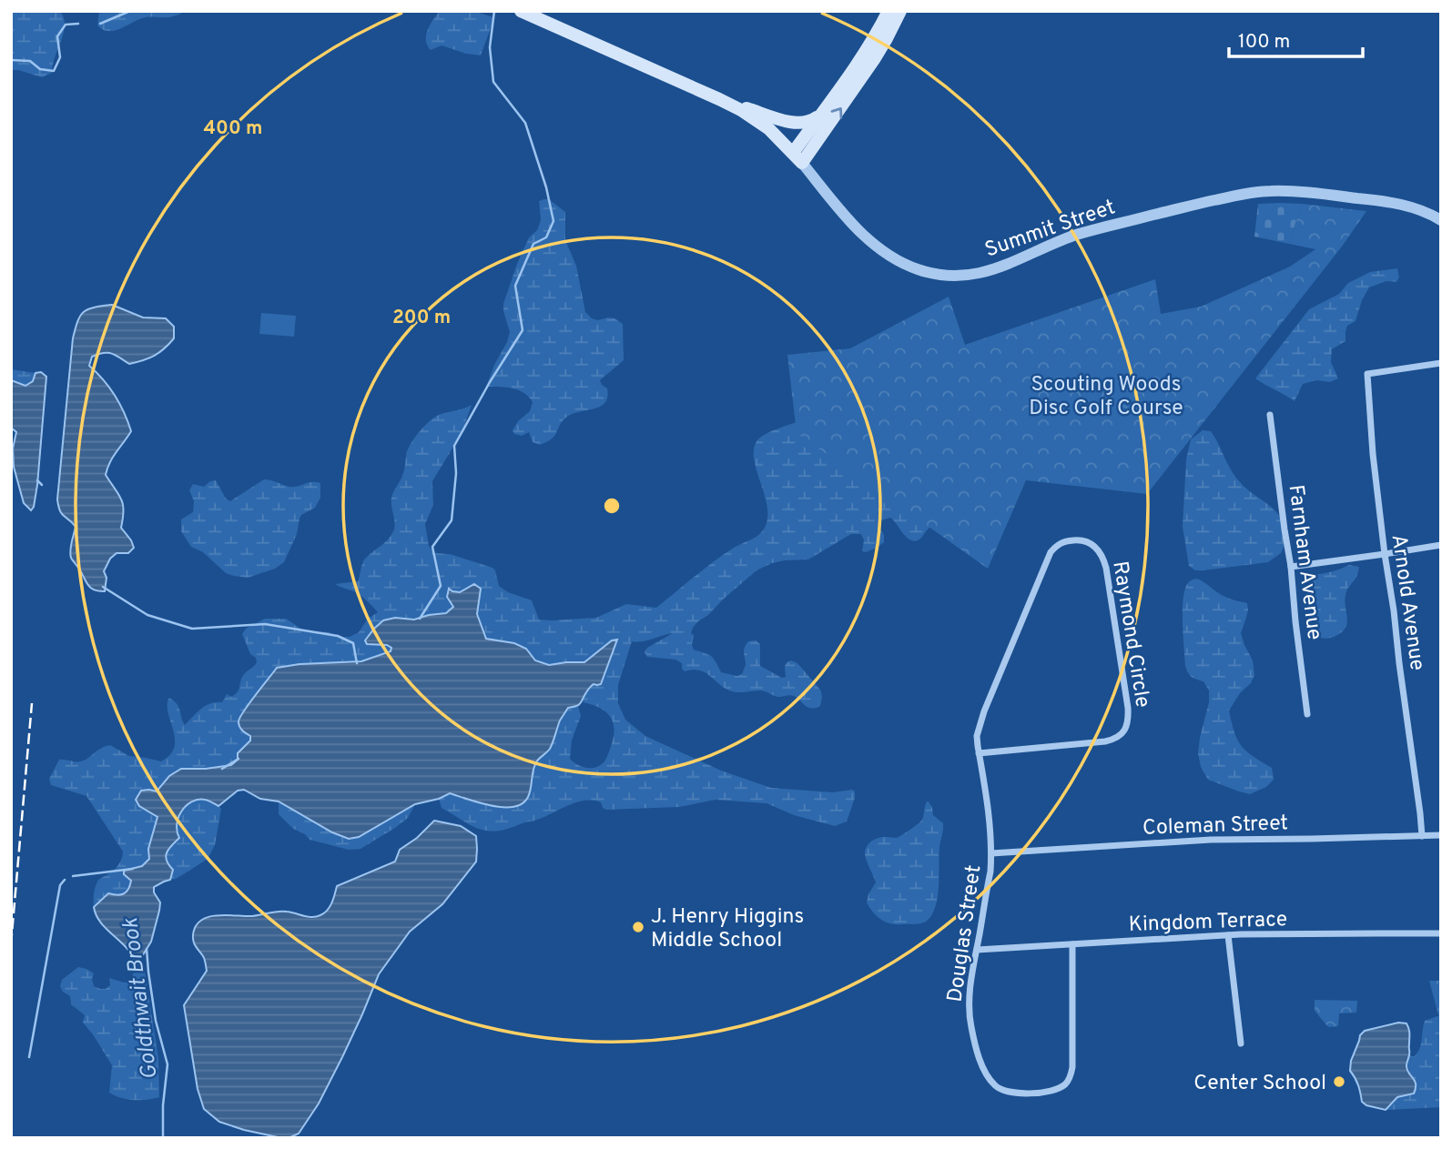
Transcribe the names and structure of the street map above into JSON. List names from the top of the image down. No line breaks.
{"streets":{"main road":["Summit Street"],"street":["Farnham Avenue","Arnold Avenue","Raymond Circle","Coleman Street","Kingdom Terrace","Douglas Street"]},"crossings":[["Arnold Avenue","Coleman Street"],["Raymond Circle","Douglas Street"],["Coleman Street","Douglas Street"],["Kingdom Terrace","Douglas Street"]],"water":["Goldthwait Brook"],"parks":["Scouting Woods Disc Golf Course"],"places":["J. Henry Higgins Middle School","Center School"],"scale_bar":"100 m","rings":["400 m","200 m"]}
